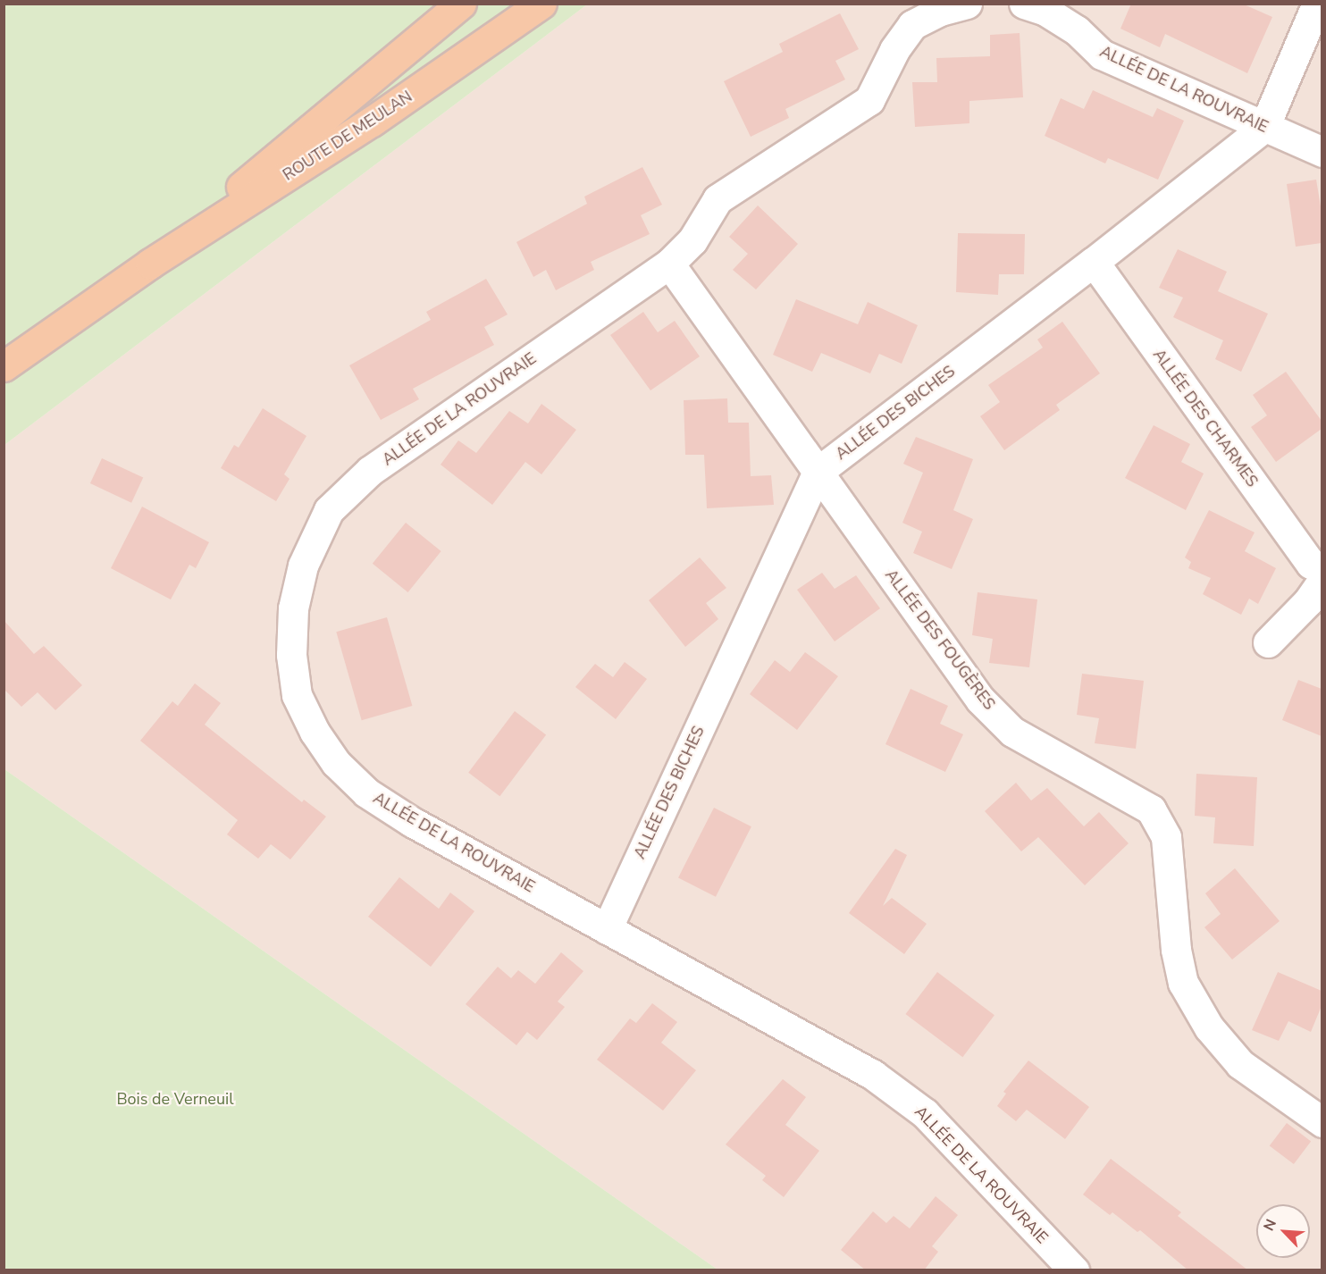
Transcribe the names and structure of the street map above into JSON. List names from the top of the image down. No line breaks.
{"streets":{"main road":["ROUTE DE MEULAN"],"street":["ALLÉE DE LA ROUVRAIE","ALLÉE DES BICHES","ALLÉE DES CHARMES","ALLÉE DES FOUGÈRES"]},"crossings":[["ALLÉE DE LA ROUVRAIE","ALLÉE DES BICHES"],["ALLÉE DE LA ROUVRAIE","ALLÉE DES FOUGÈRES"],["ALLÉE DES BICHES","ALLÉE DES CHARMES"],["ALLÉE DES BICHES","ALLÉE DES FOUGÈRES"]],"parks":["Bois de Verneuil"],"north":"top left"}
